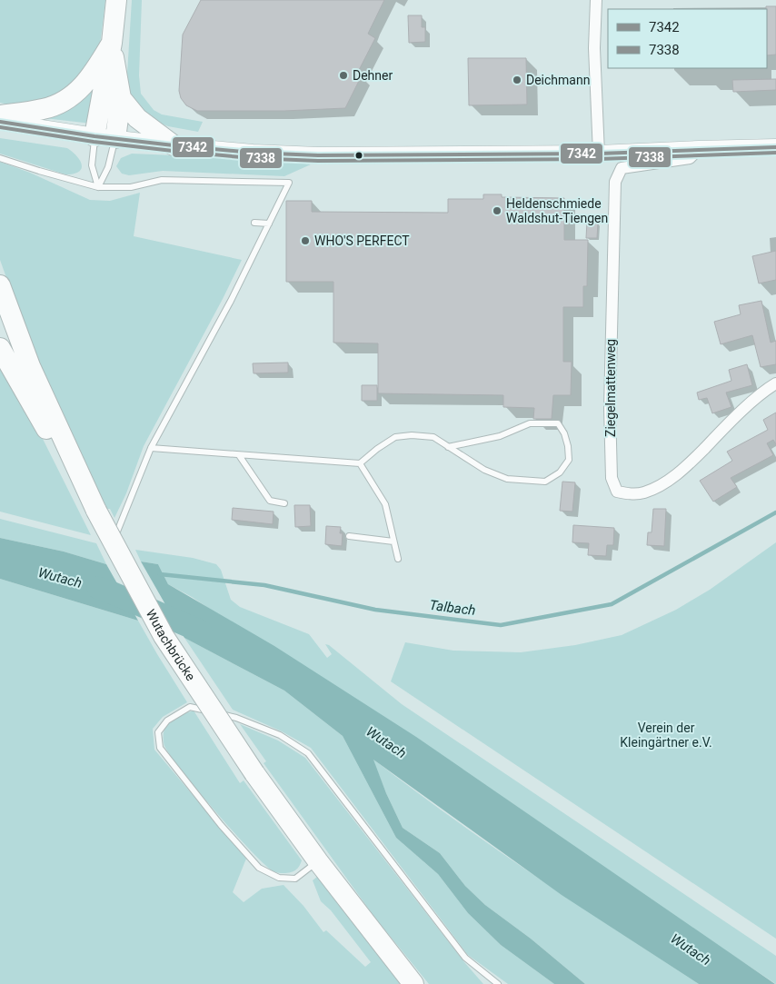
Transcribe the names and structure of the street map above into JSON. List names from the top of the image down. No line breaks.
{"streets":{"highway":["Wutachbrücke"],"street":["Ziegelmattenweg"]},"water":["Wutach","Talbach"],"parks":["Verein der Kleingärtner e.V."],"places":["Dehner","Deichmann","Heldenschmiede Waldshut-Tiengen","WHO'S PERFECT"],"lines":["transit line 7342","transit line 7338"],"legend":["7342","7338"]}
